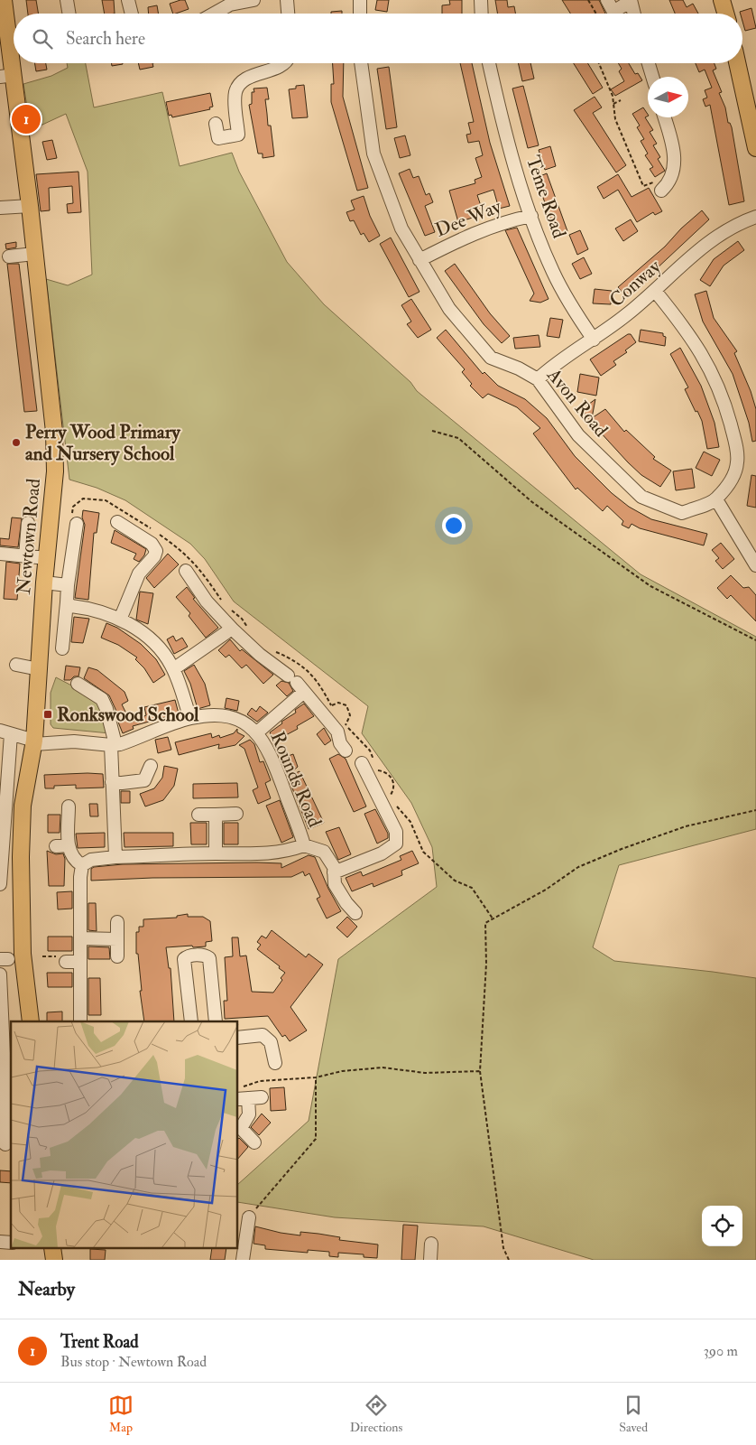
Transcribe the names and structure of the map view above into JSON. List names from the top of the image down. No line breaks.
{"streets":{"main road":["Newtown Road"],"street":["Teme Road","Dee Way","Conway","Avon Road","Rounds Road"]},"crossings":[["Teme Road","Dee Way"],["Teme Road","Conway"],["Dee Way","Avon Road"],["Conway","Avon Road"],["Newtown Road","Rounds Road"]],"places":{"other":["Perry Wood Primary and Nursery School"],"transit":["Ronkswood School"]},"north":"right","page":{"search":"Search here","pins":"1","heading":"Nearby","list":[{"mark":"1","name":"Trent Road","note":"Bus stop · Newtown Road","value":"390 m"}],"nav":["Map","Directions","Saved"]}}
